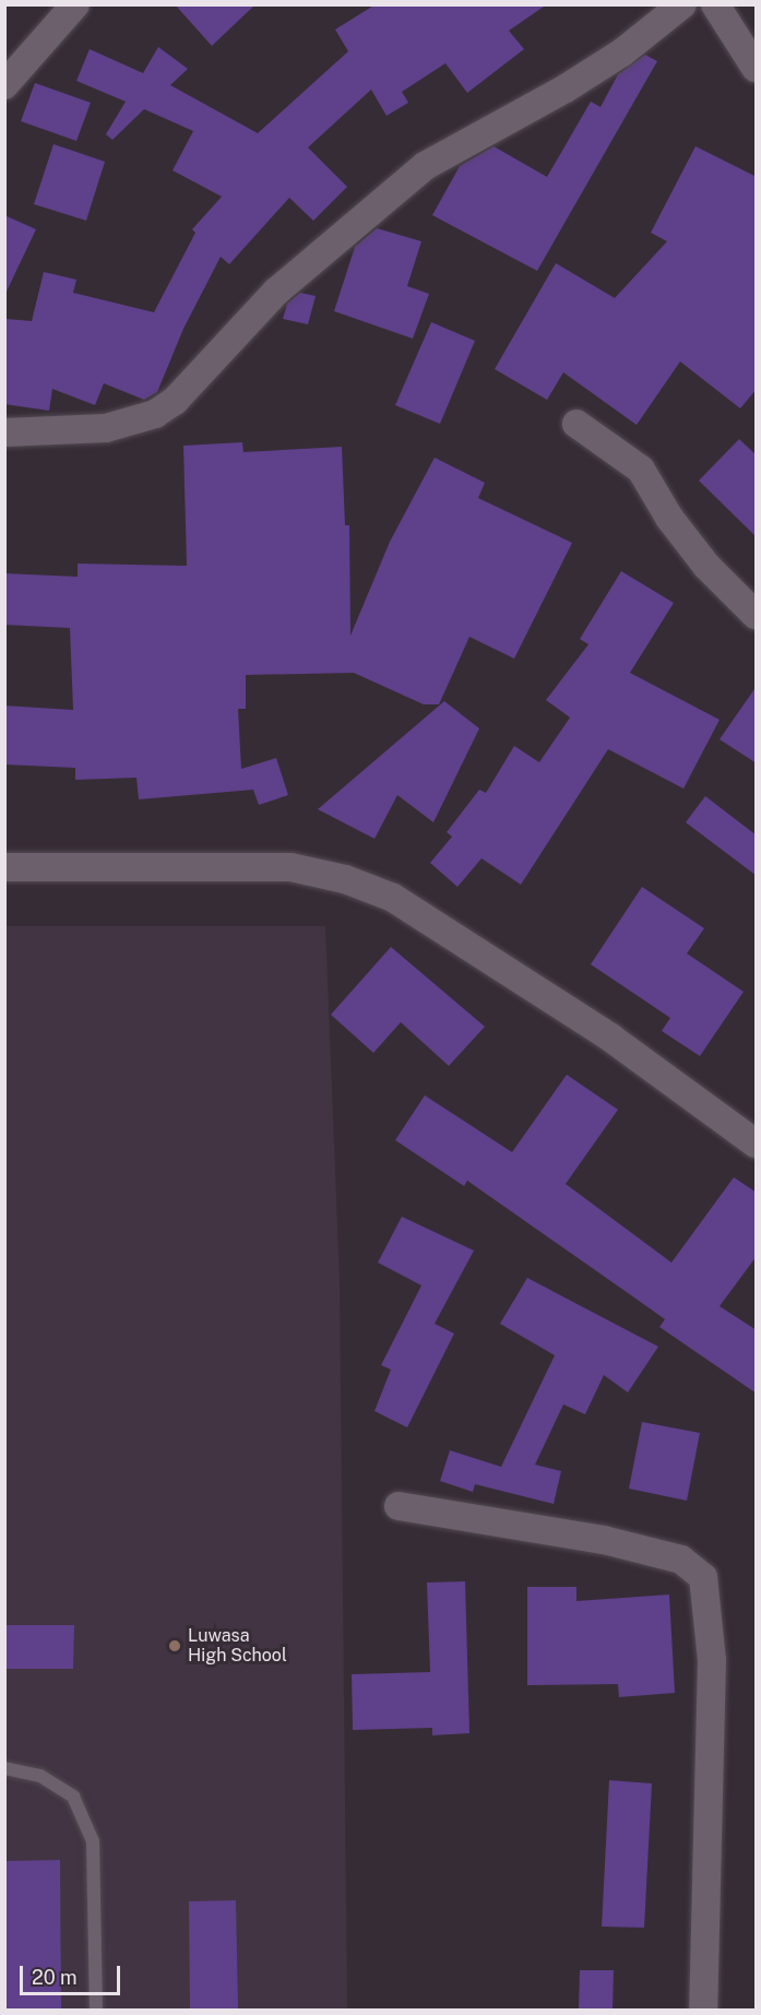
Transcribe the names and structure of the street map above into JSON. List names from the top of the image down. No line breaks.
{"places":["Luwasa High School"],"scale_bar":"20 m"}
